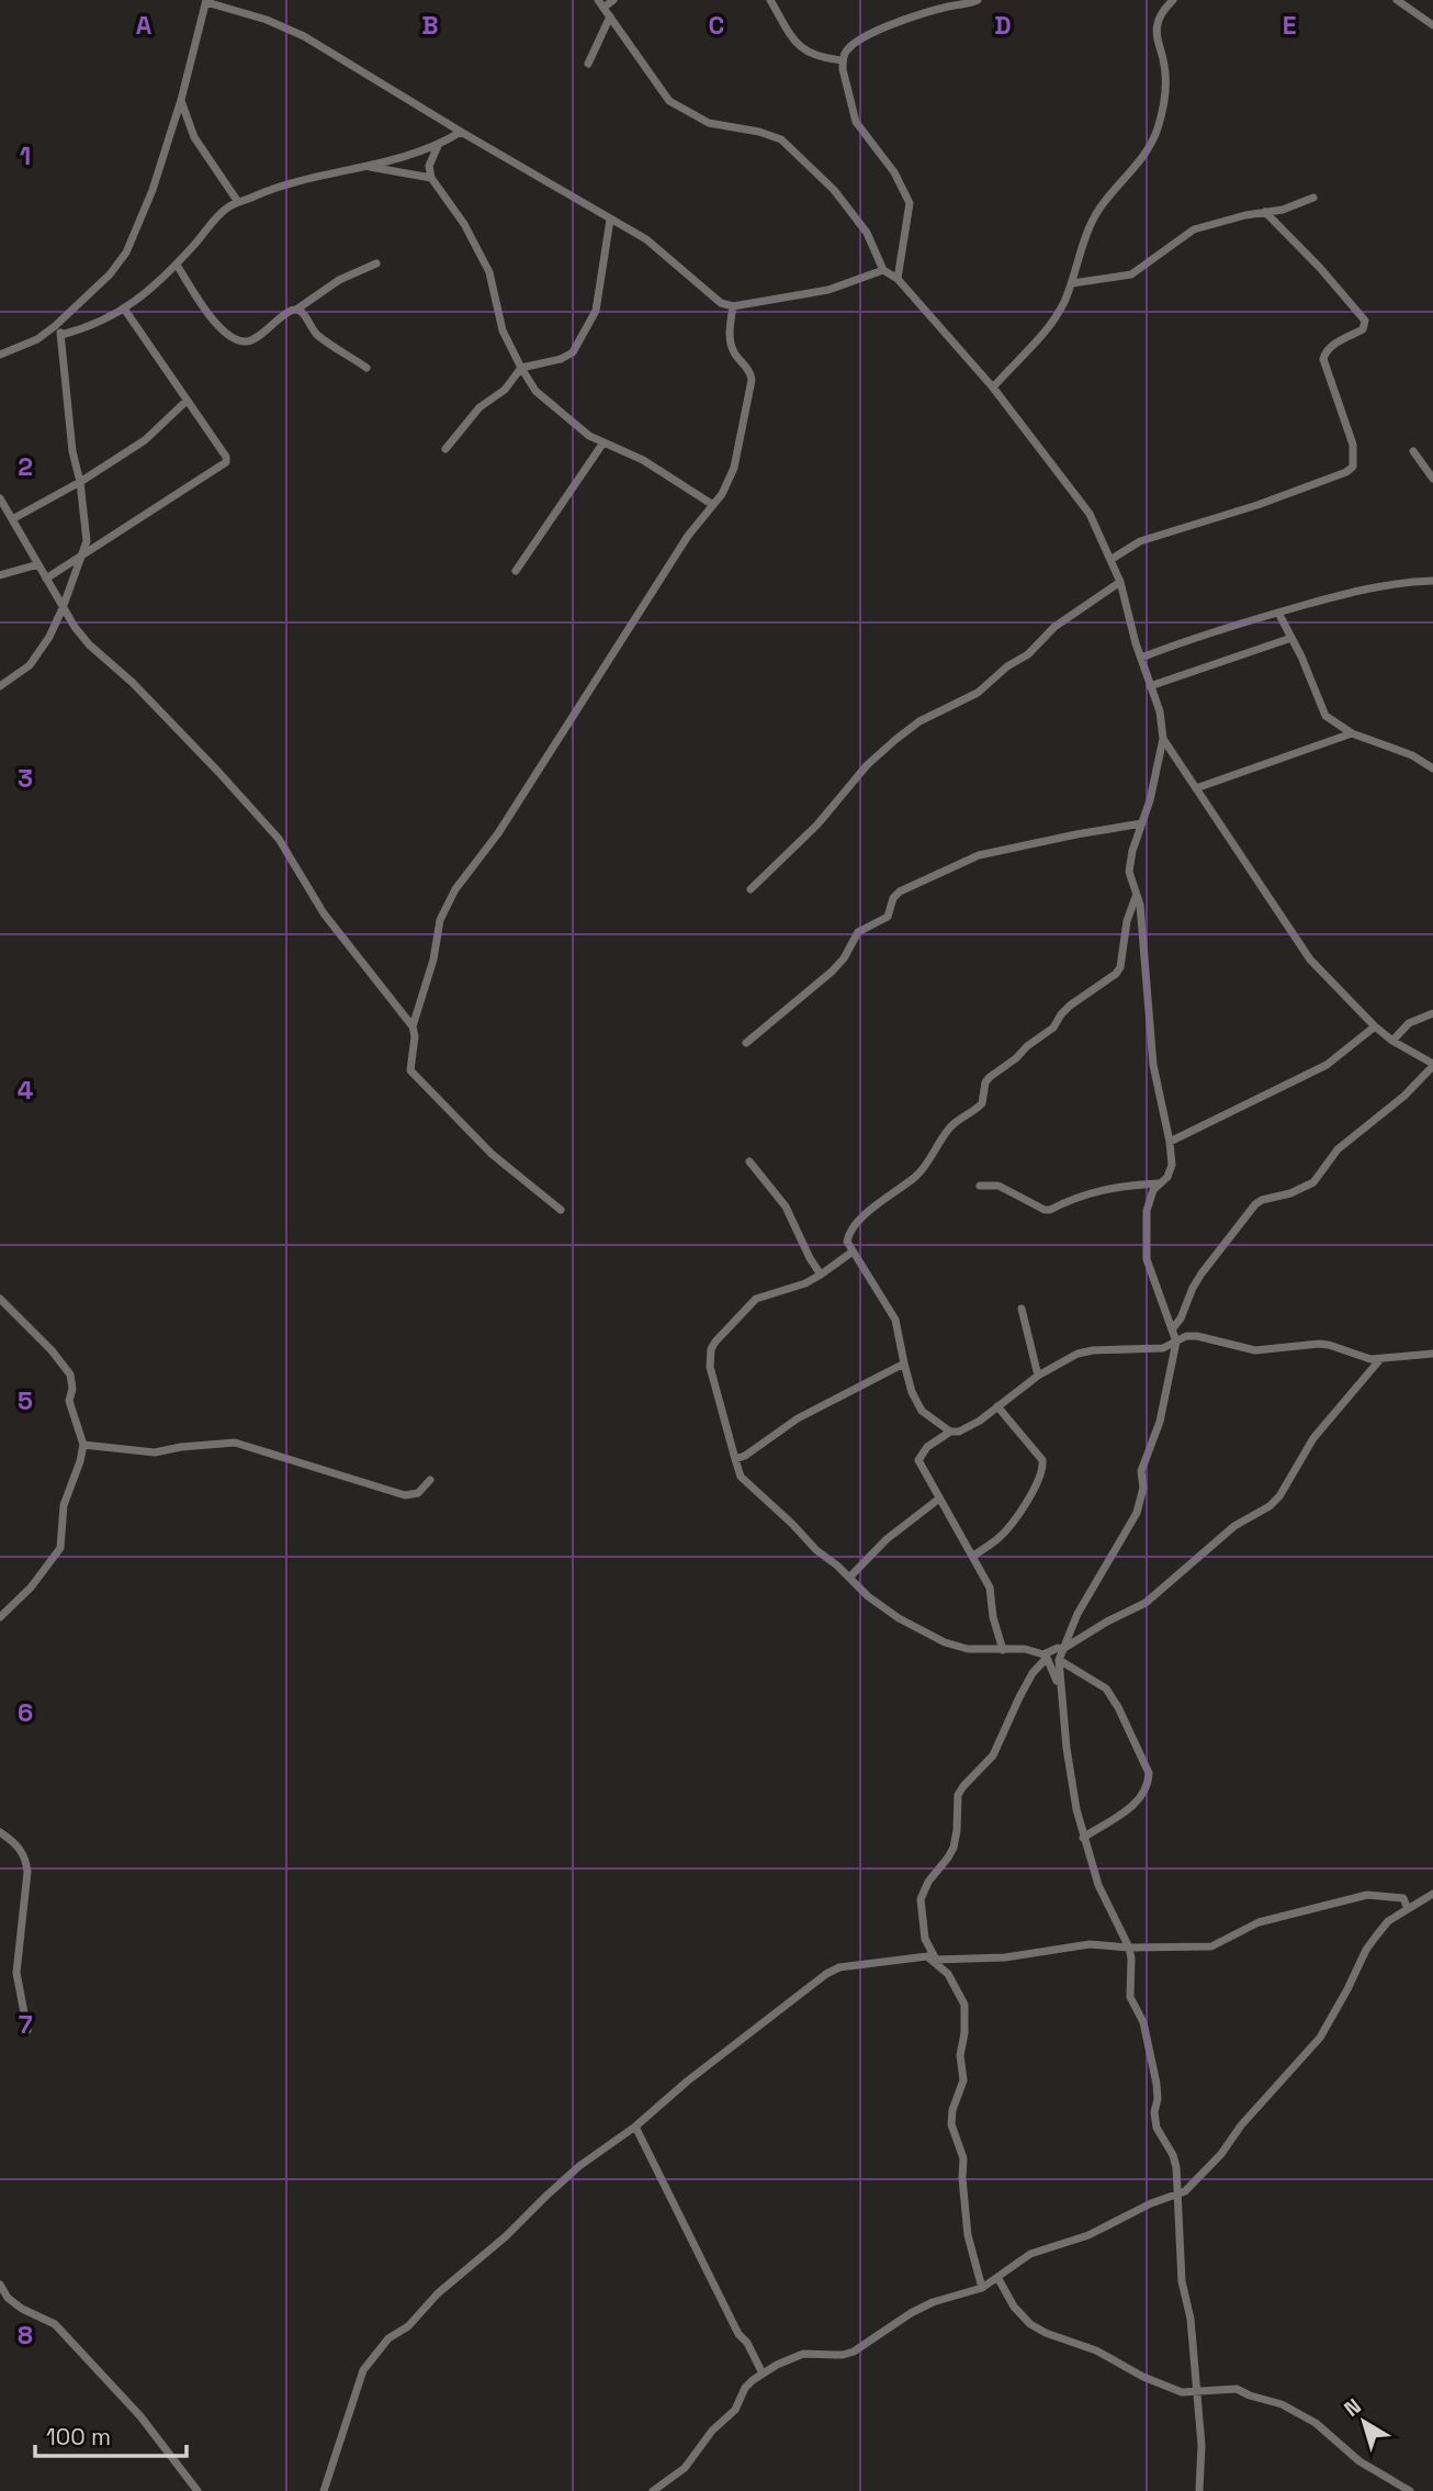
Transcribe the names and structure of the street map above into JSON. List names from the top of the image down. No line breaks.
{"scale_bar":"100 m","north":"top left","grid":{"columns":["A","B","C","D","E"],"rows":["1","2","3","4","5","6","7","8"]}}
